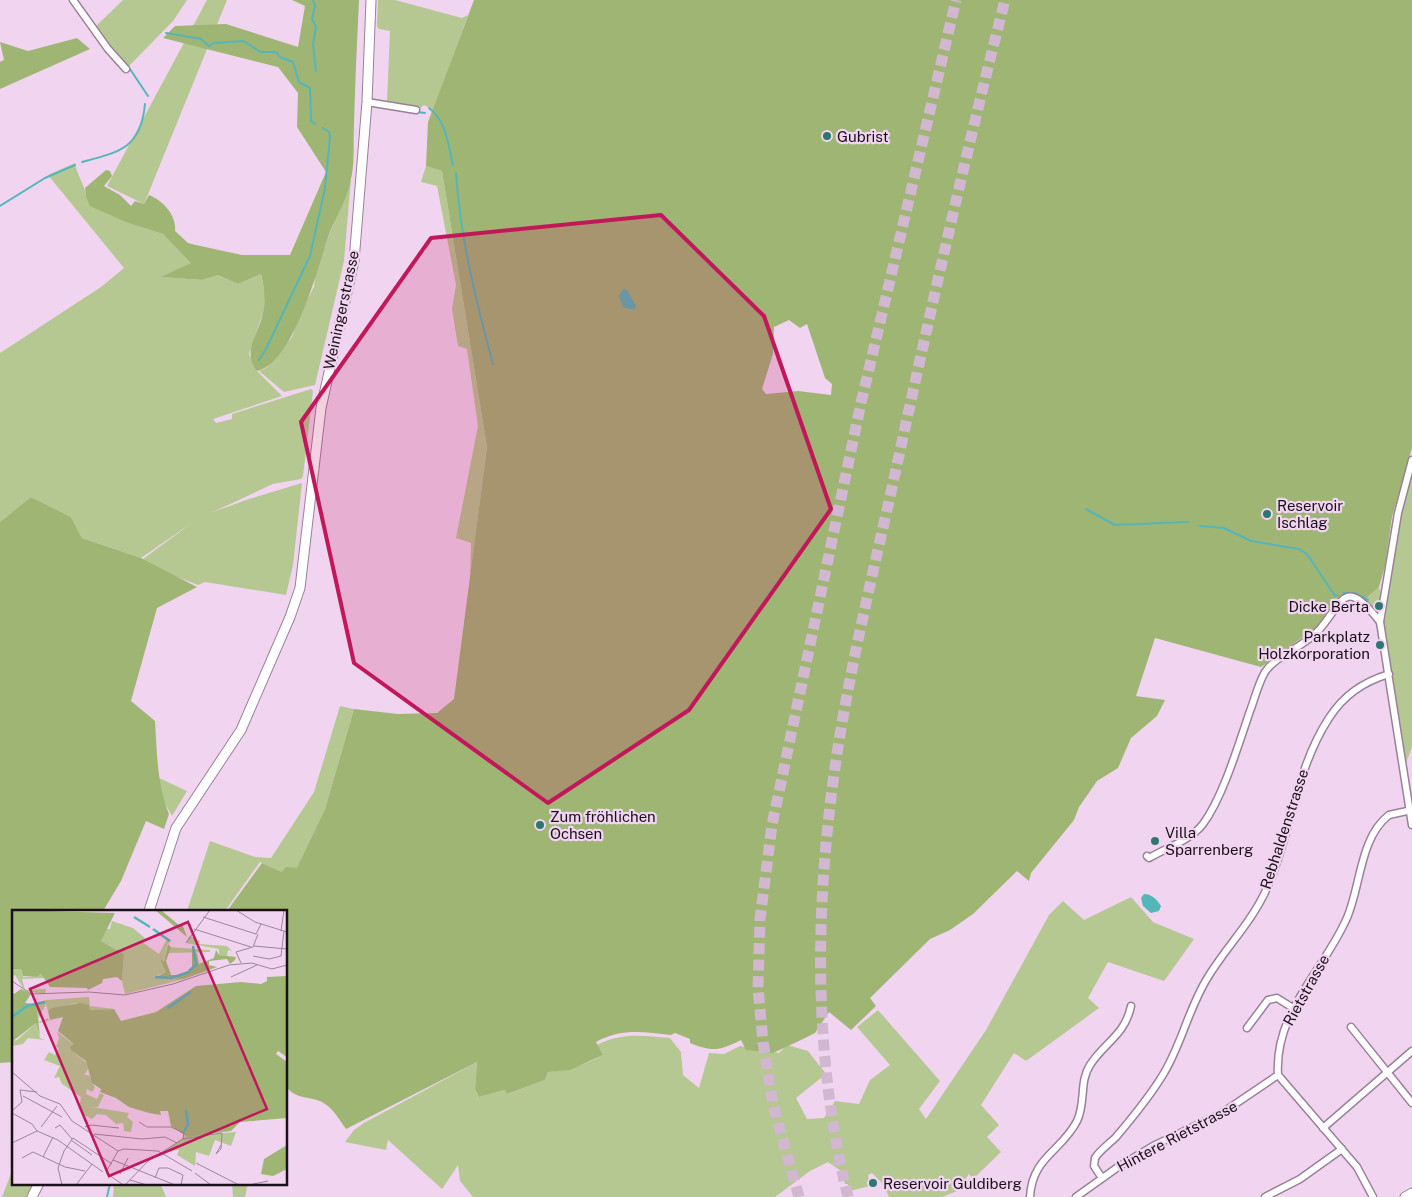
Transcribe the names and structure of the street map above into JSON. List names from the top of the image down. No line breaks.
{"streets":{"street":["Weiningerstrasse","Rebhaldenstrasse","Rietstrasse","Hintere Rietstrasse"]},"crossings":[["Rebhaldenstrasse","Hintere Rietstrasse"],["Rietstrasse","Hintere Rietstrasse"]],"places":["Gubrist","Reservoir Ischlag","Dicke Berta","Parkplatz Holzkorporation","Zum fröhlichen Ochsen","Villa Sparrenberg","Reservoir Guldiberg"]}
